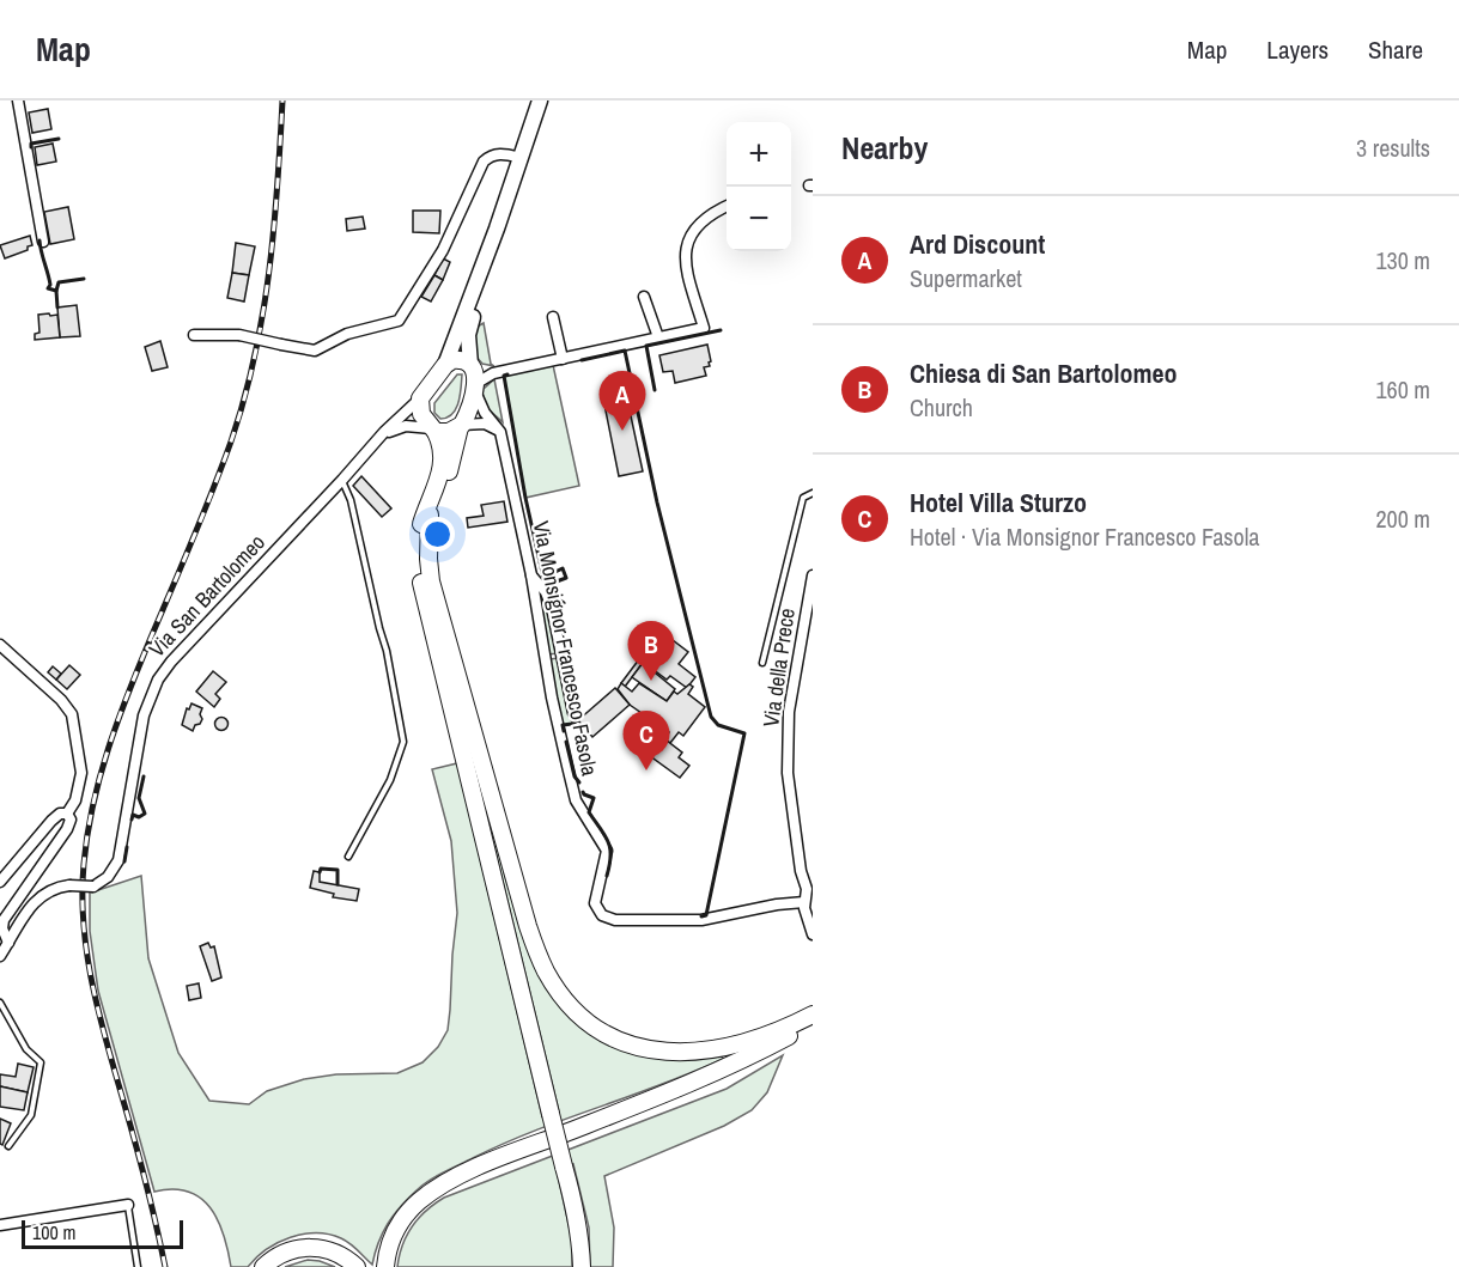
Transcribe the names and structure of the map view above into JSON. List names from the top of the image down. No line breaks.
{"streets":{"street":["Via San Bartolomeo","Via Monsignor Francesco Fasola","Via della Prece"]},"crossings":[["Via Monsignor Francesco Fasola","Via della Prece"]],"scale_bar":"100 m","page":{"header":"Map","nav":["Map","Layers","Share"],"heading":["Nearby","3 results"],"map_buttons":["+","−"],"list":[{"mark":"A","name":"Ard Discount","note":"Supermarket","value":"130 m"},{"mark":"B","name":"Chiesa di San Bartolomeo","note":"Church","value":"160 m"},{"mark":"C","name":"Hotel Villa Sturzo","note":"Hotel · Via Monsignor Francesco Fasola","value":"200 m"}],"pins":["A","B","C"],"scale":"100 m"}}
